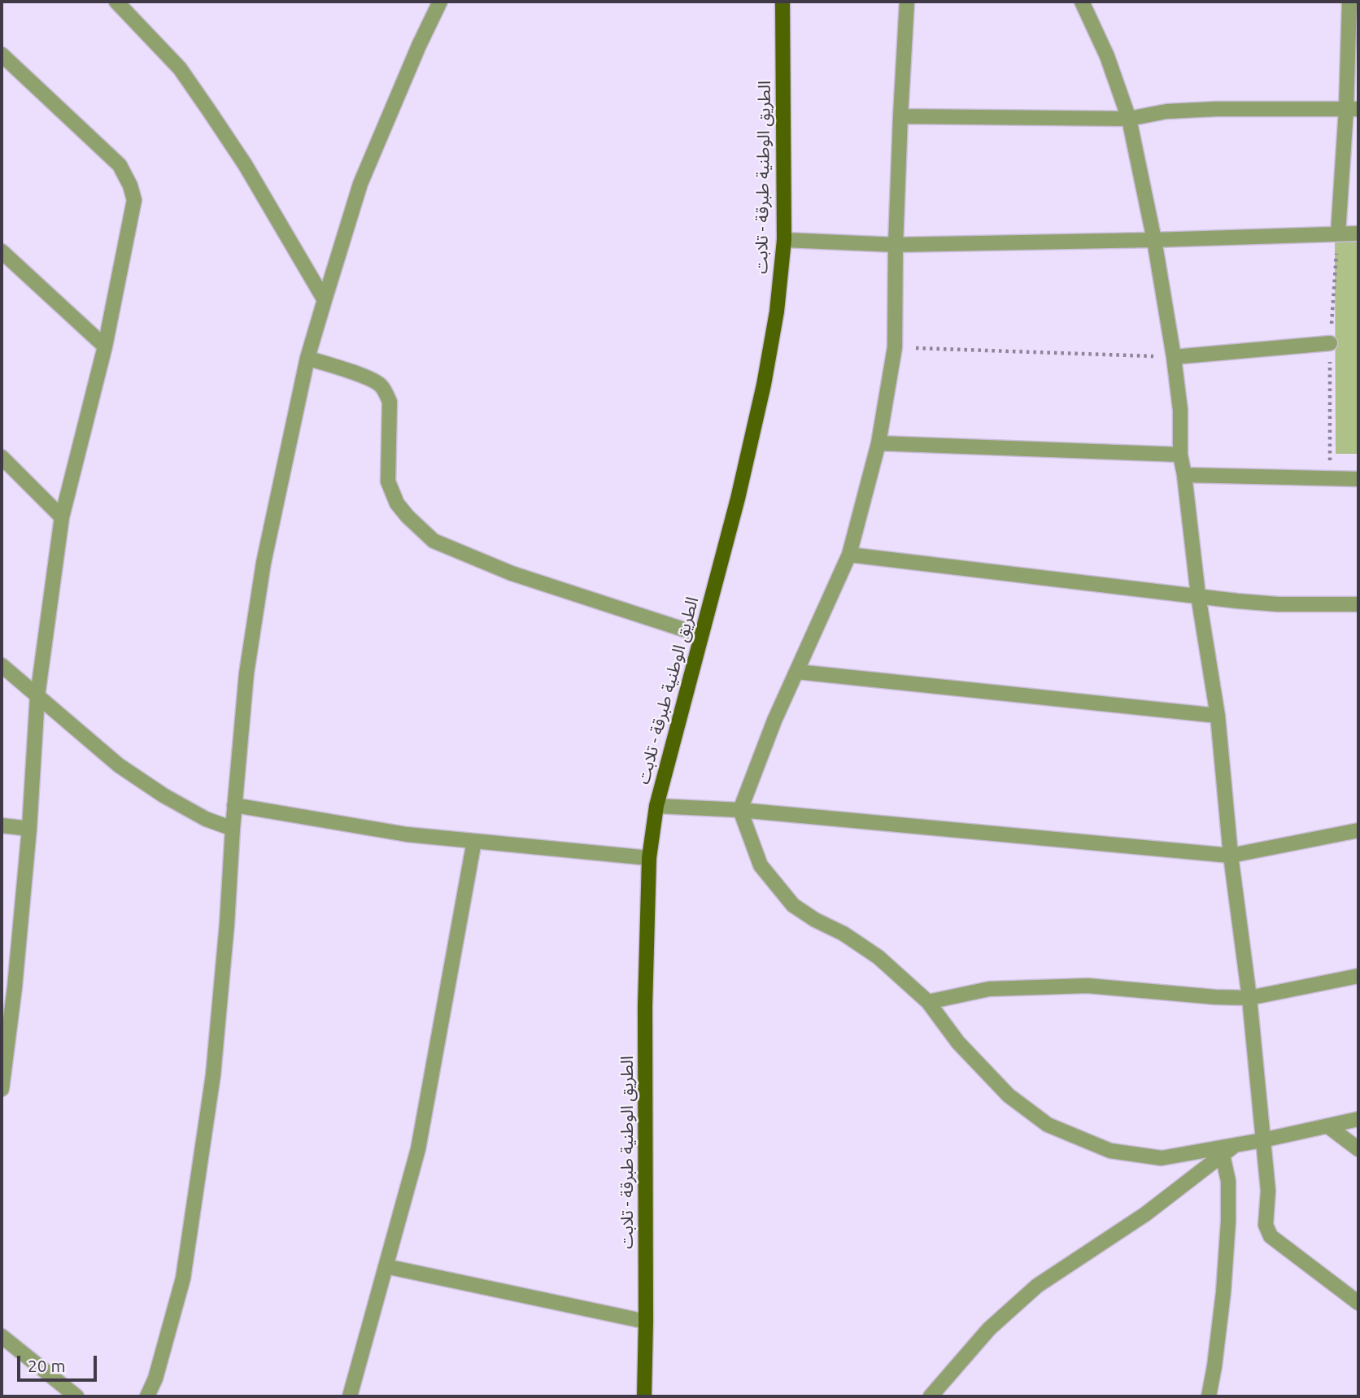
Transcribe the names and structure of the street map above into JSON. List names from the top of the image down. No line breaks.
{"streets":{"main road":["الطريق الوطنية طبرقة - تلابت"]},"scale_bar":"20 m"}
